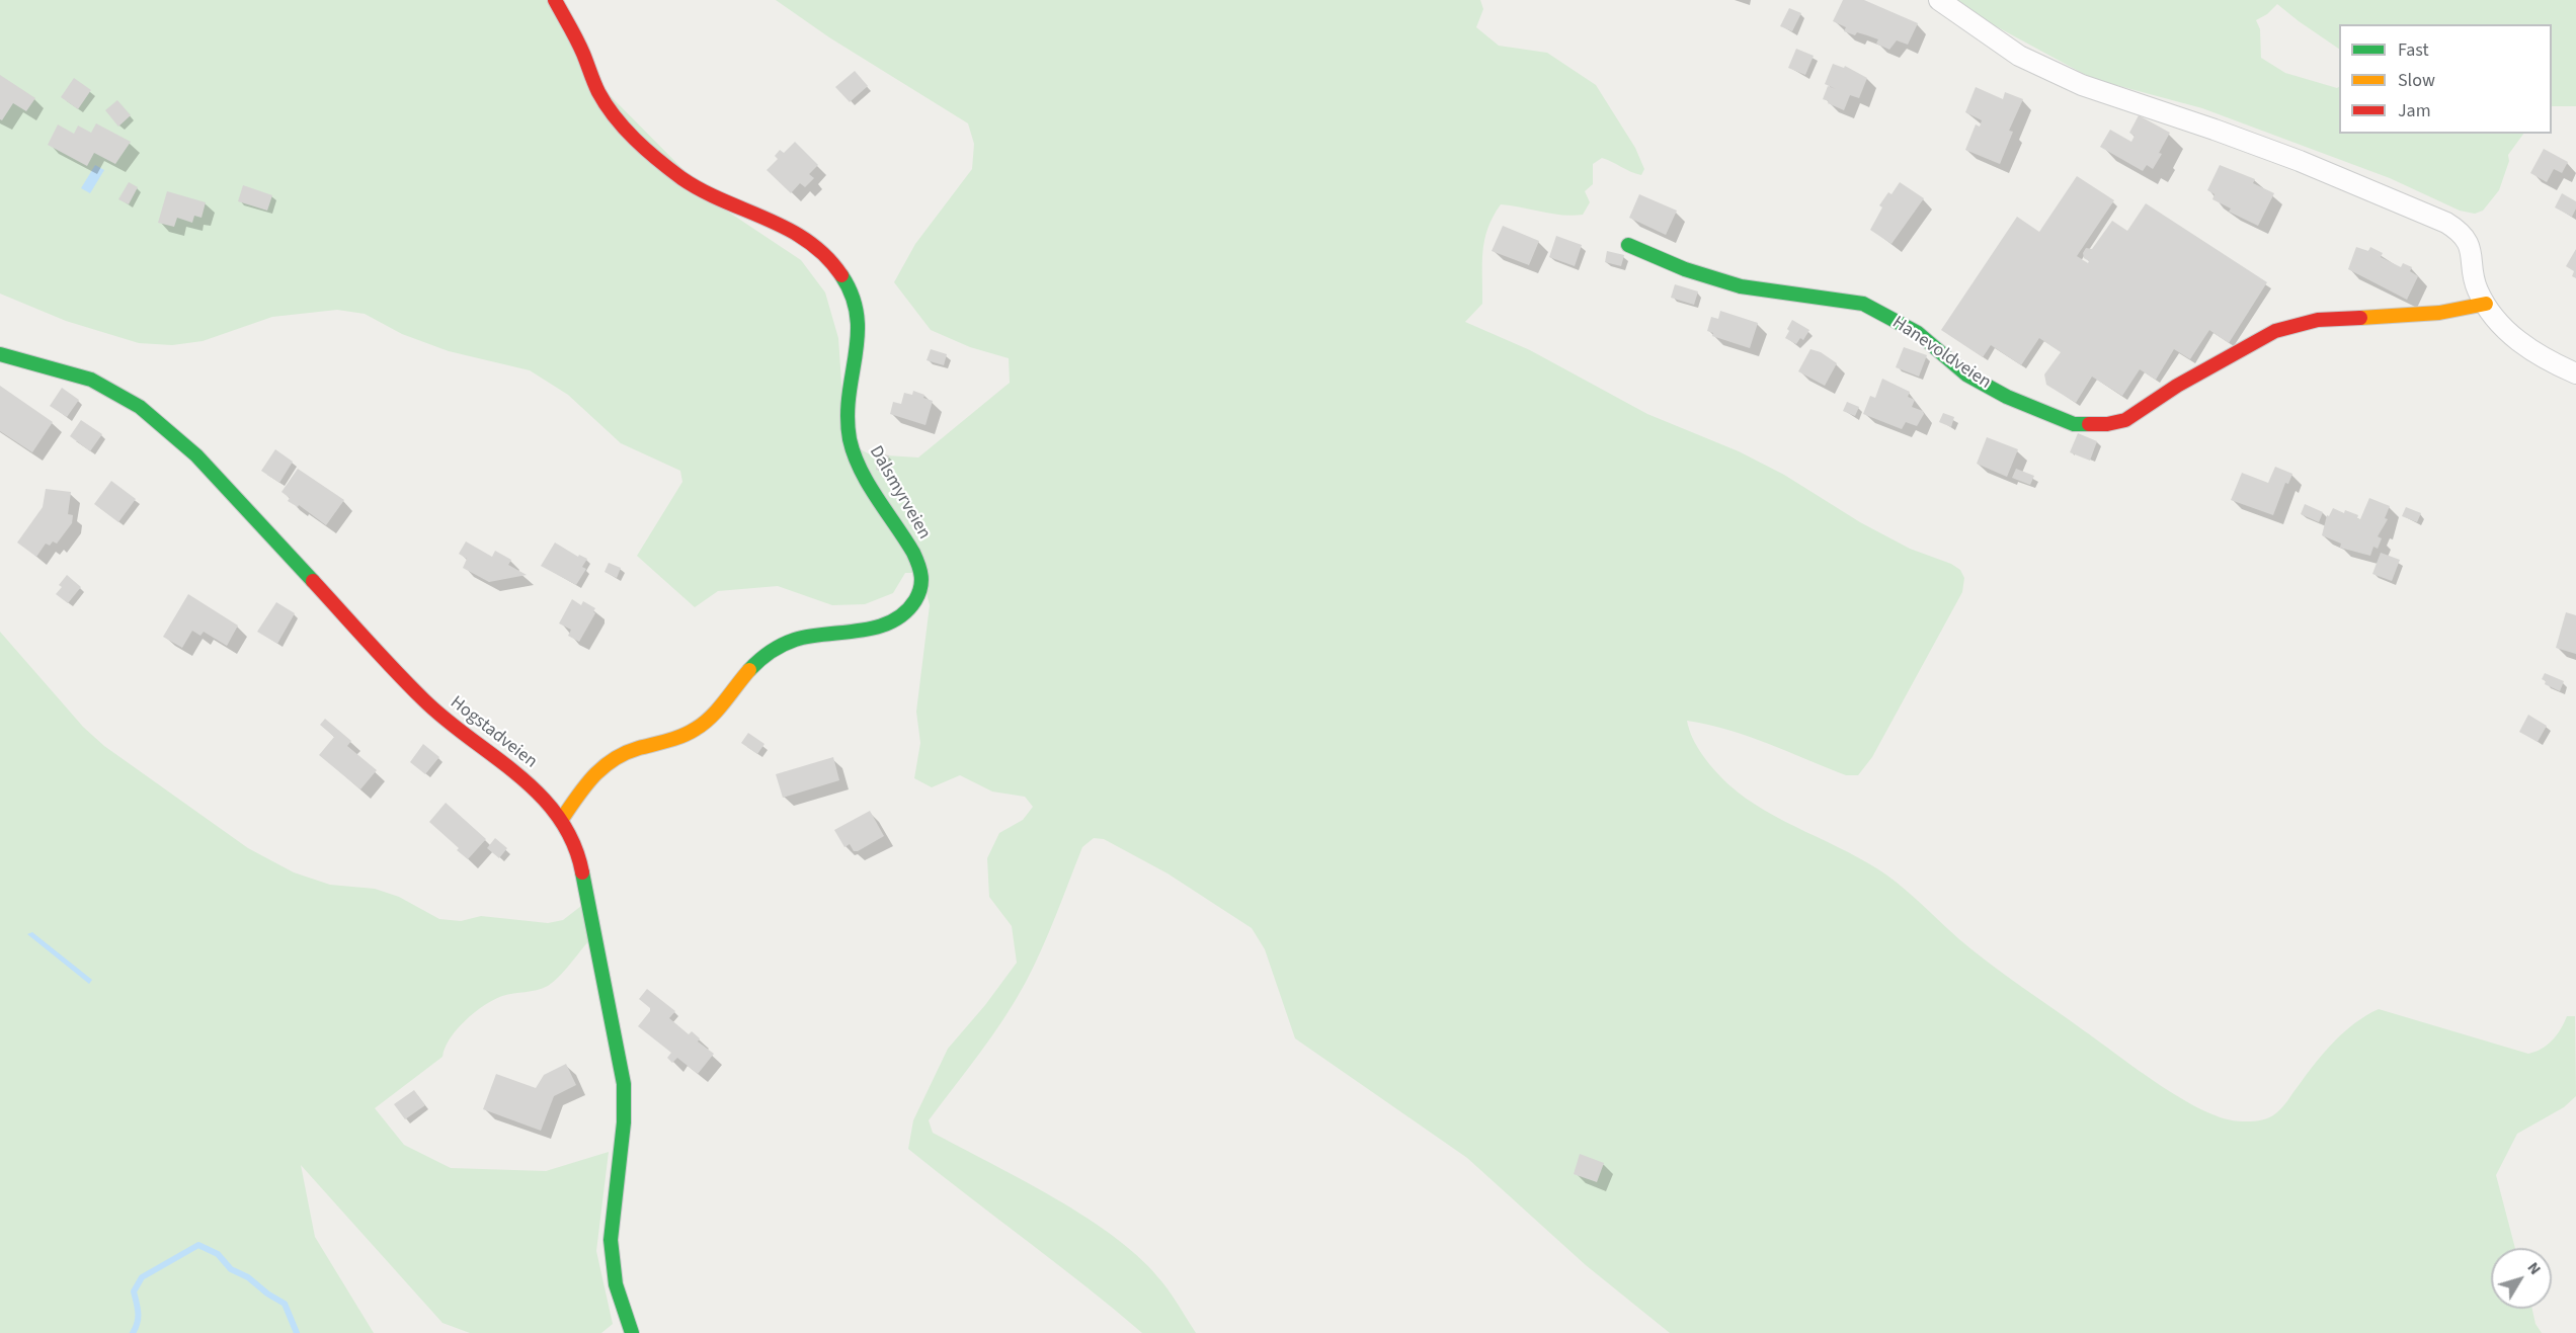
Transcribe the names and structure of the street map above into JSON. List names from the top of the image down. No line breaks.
{"streets":{"street":["Hanevoldveien","Dalsmyrveien","Hogstadveien"]},"crossings":[["Dalsmyrveien","Hogstadveien"]],"legend":["Fast","Slow","Jam"],"north":"top right"}
